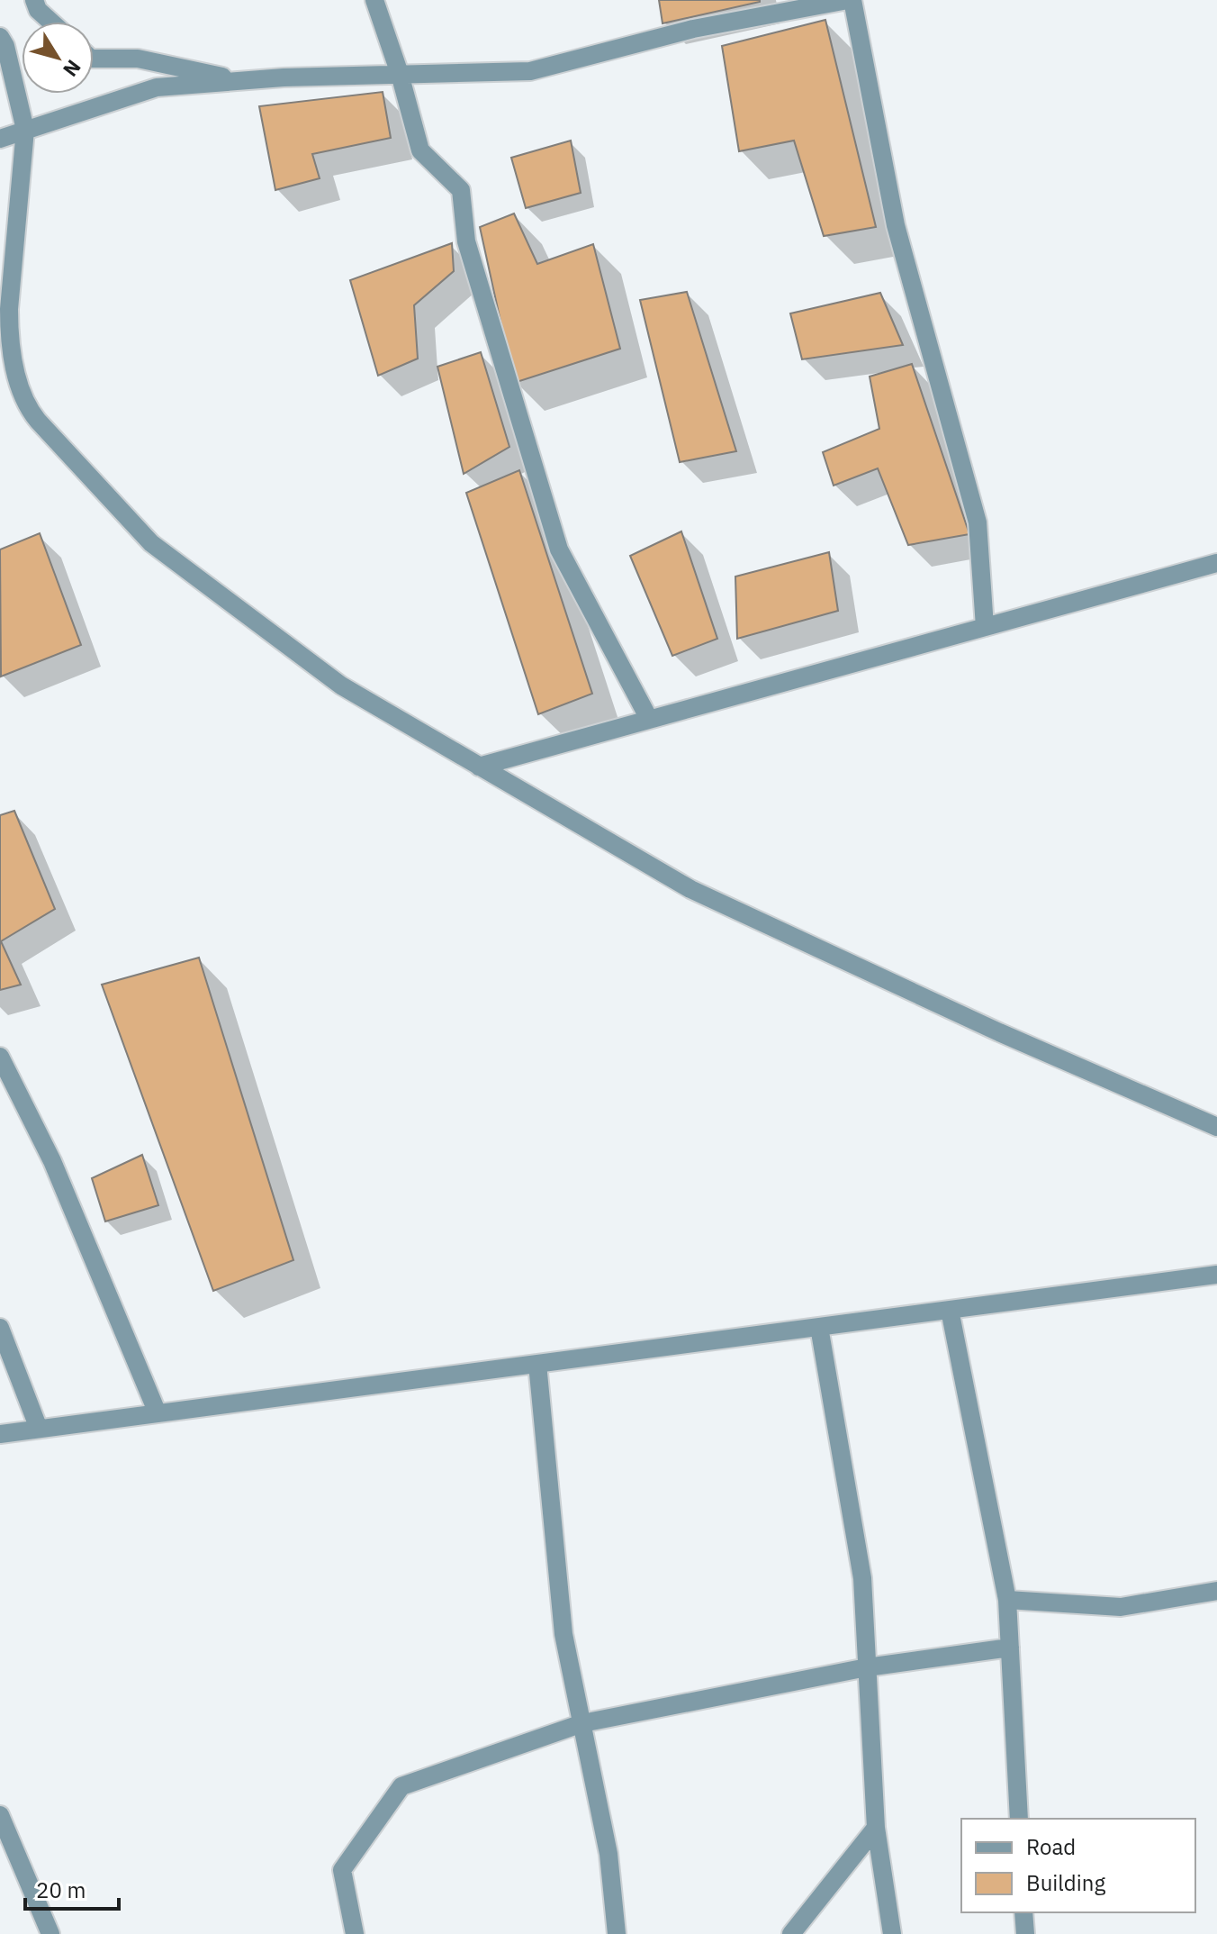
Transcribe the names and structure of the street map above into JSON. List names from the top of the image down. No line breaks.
{"legend":["Road","Building"],"scale_bar":"20 m","north":"bottom right"}
